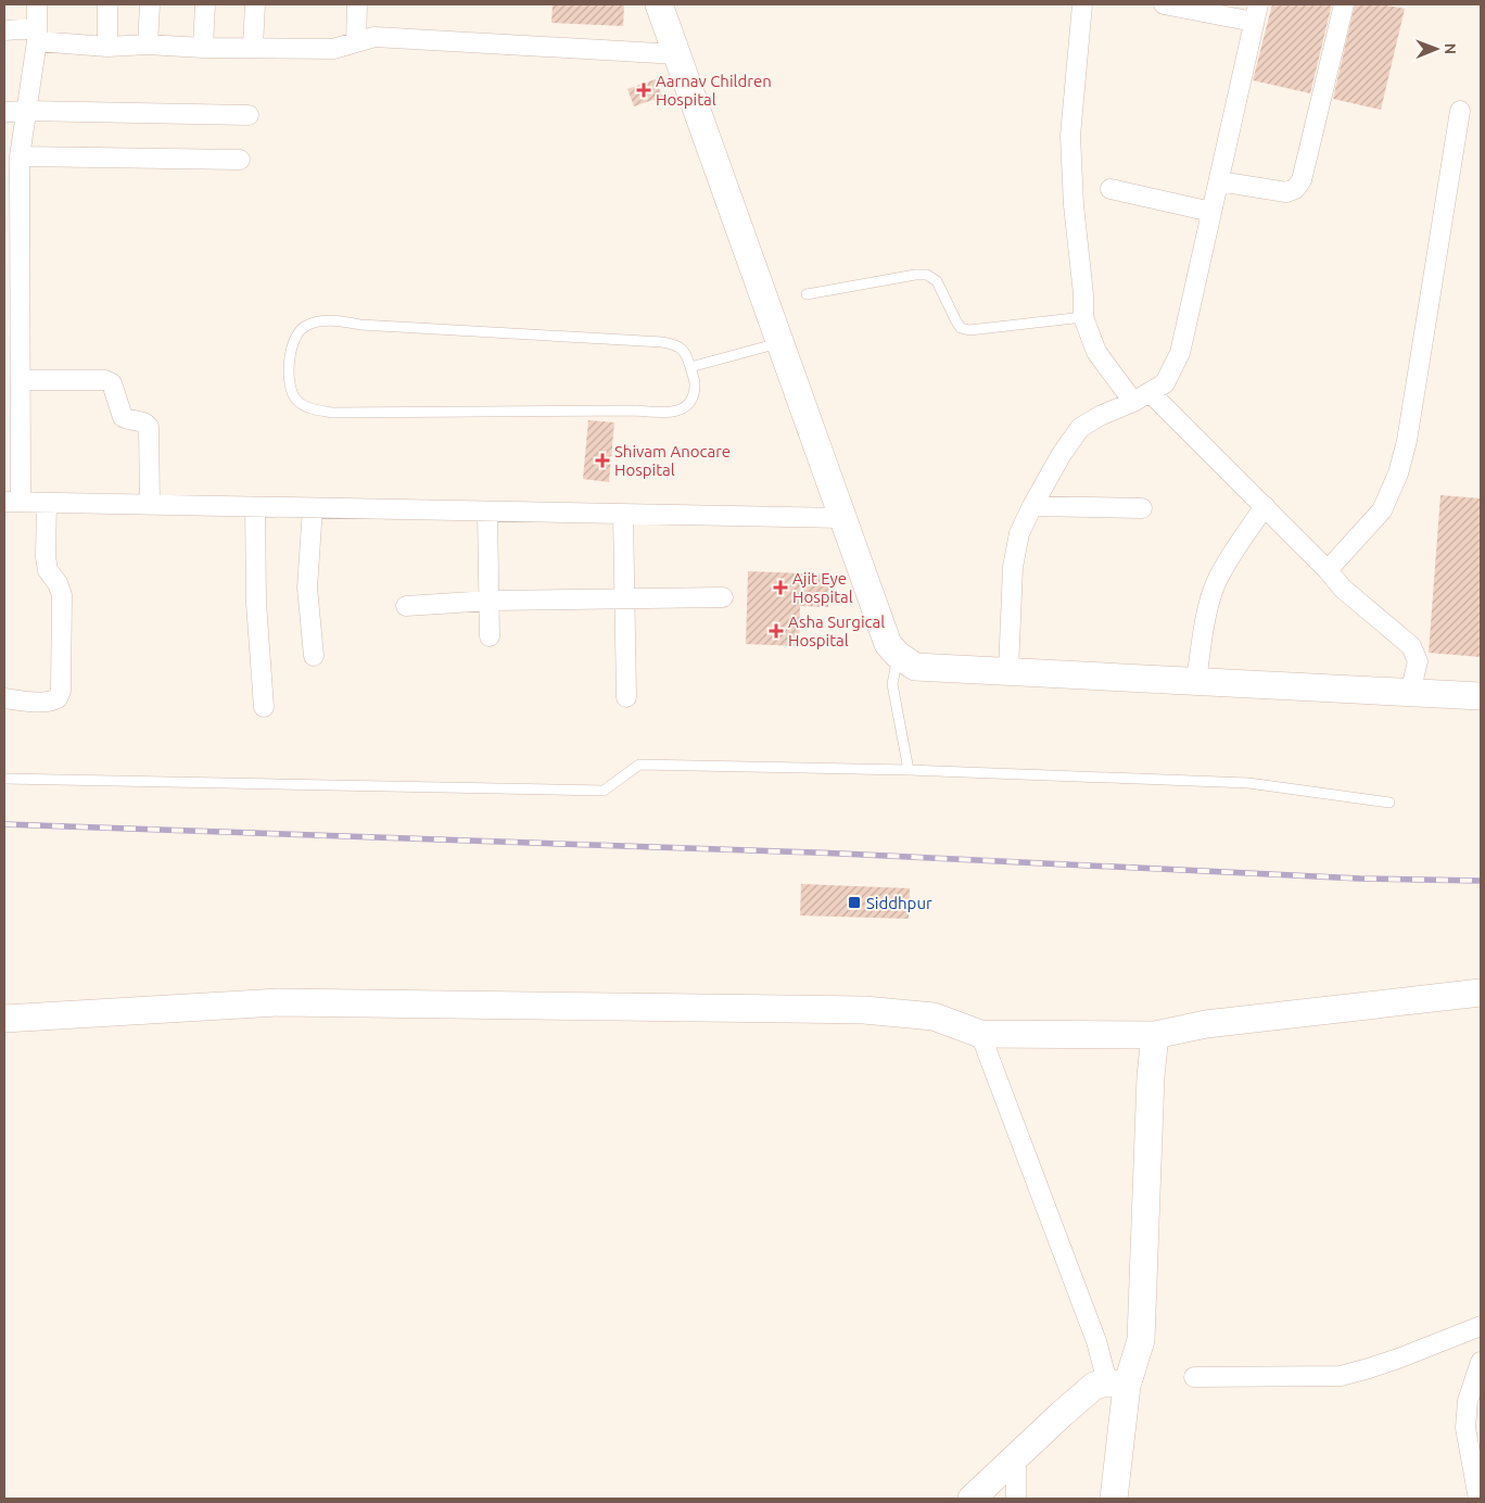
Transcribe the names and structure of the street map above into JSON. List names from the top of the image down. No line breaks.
{"places":{"health":["Aarnav Children Hospital","Shivam Anocare Hospital","Ajit Eye Hospital","Asha Surgical Hospital"],"transit":["Siddhpur"]},"north":"right"}
